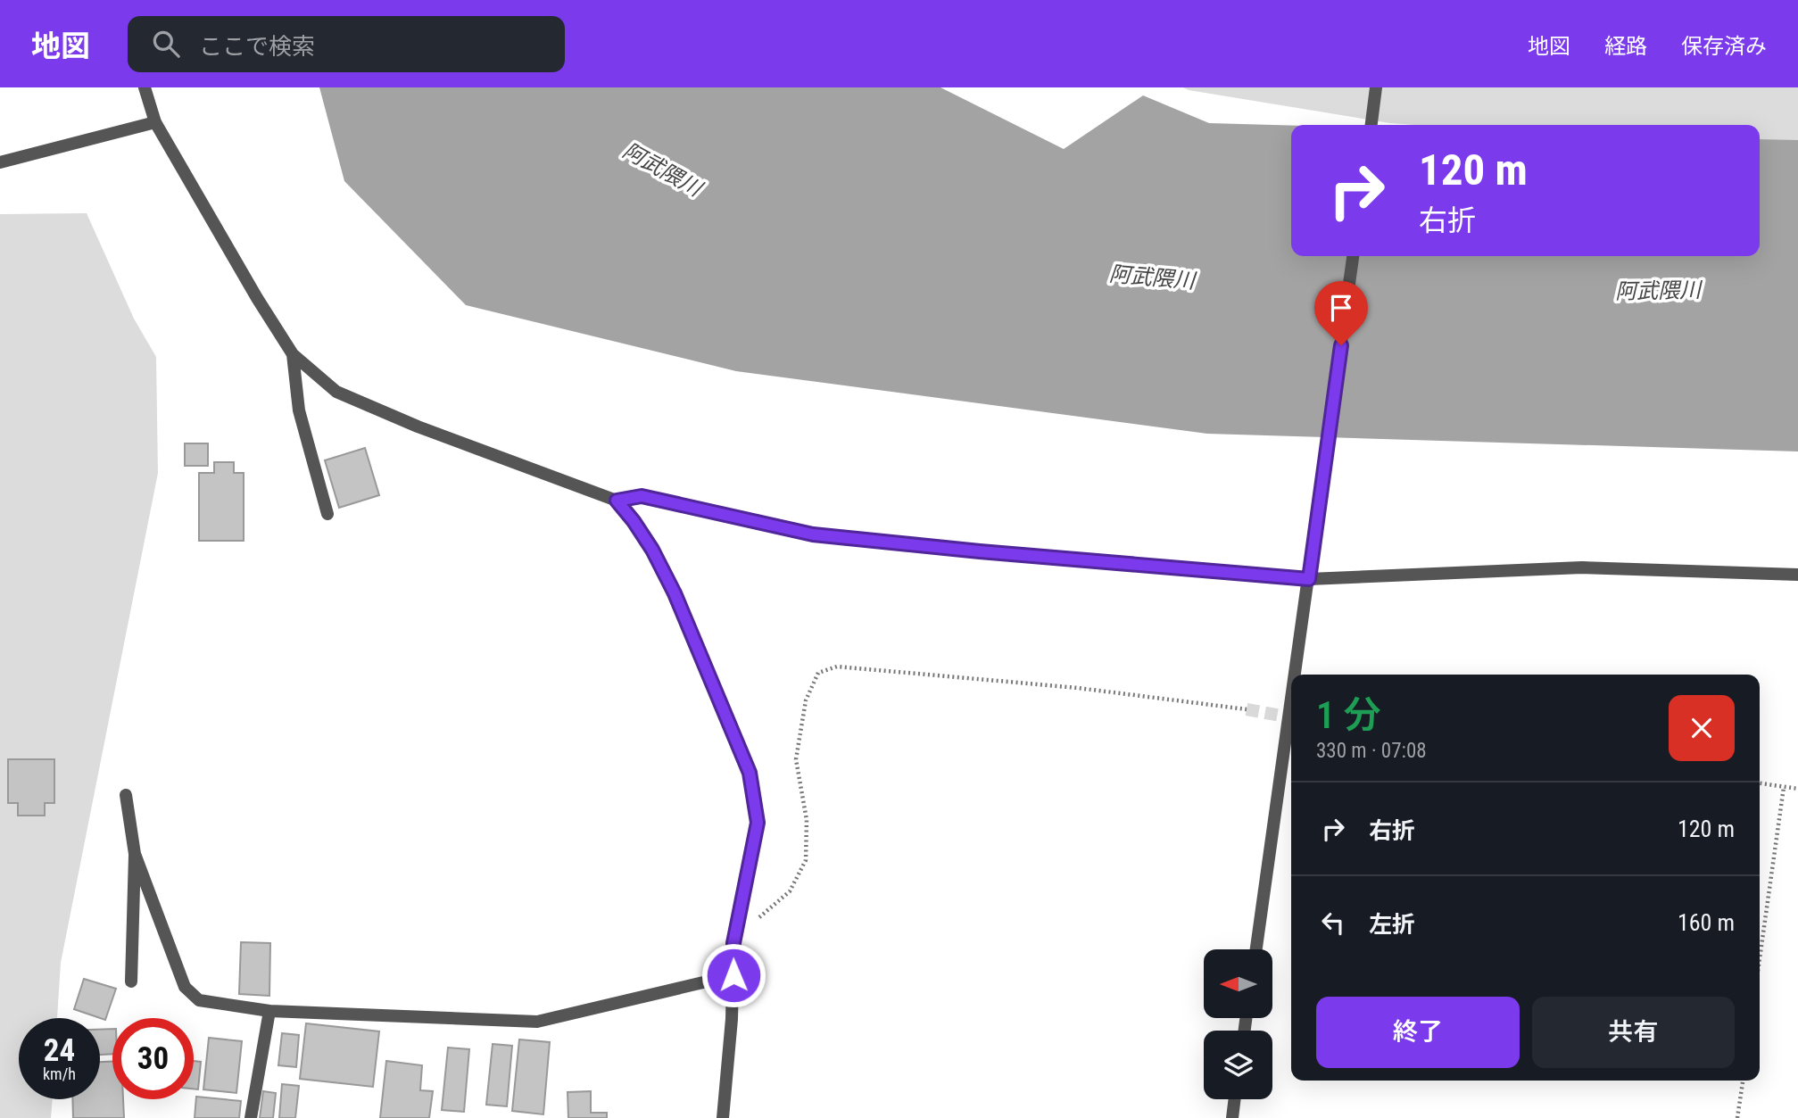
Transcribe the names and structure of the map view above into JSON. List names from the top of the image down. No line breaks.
{"water":["阿武隈川"],"north":"left","page":{"header":"地図","search":"ここで検索","nav":["地図","経路","保存済み"],"turn":["120 m","右折"],"heading":["1 分","330 m · 07:08"],"list":[{"name":"右折","value":"120 m"},{"name":"左折","value":"160 m"}],"buttons":["終了","共有"],"speed":"24 km/h","limit":"30"}}
